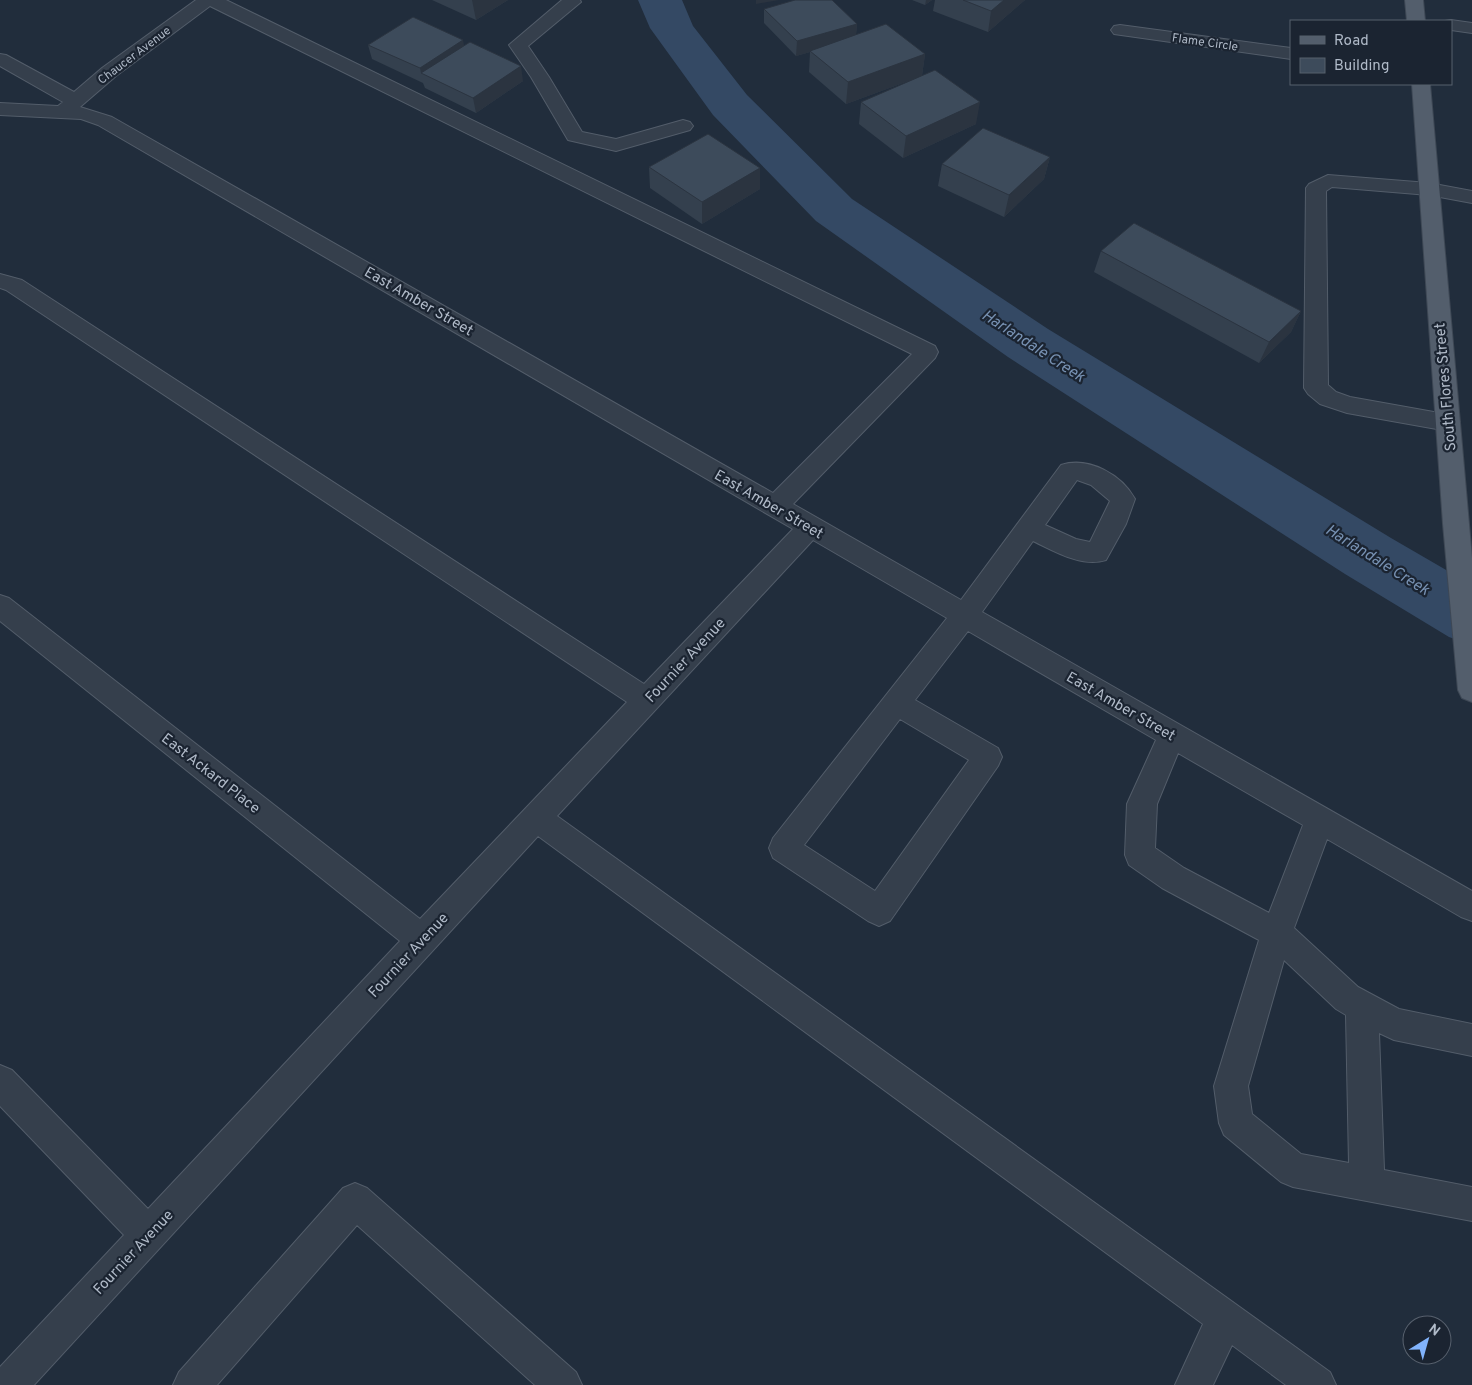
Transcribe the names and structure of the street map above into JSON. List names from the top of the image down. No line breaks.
{"streets":{"main road":["South Flores Street"],"street":["Flame Circle","Chaucer Avenue","East Amber Street","Fournier Avenue","East Ackard Place"]},"crossings":[["Chaucer Avenue","East Amber Street"],["East Amber Street","Fournier Avenue"],["Fournier Avenue","East Ackard Place"]],"water":["Harlandale Creek"],"legend":["Road","Building"],"north":"top right"}
